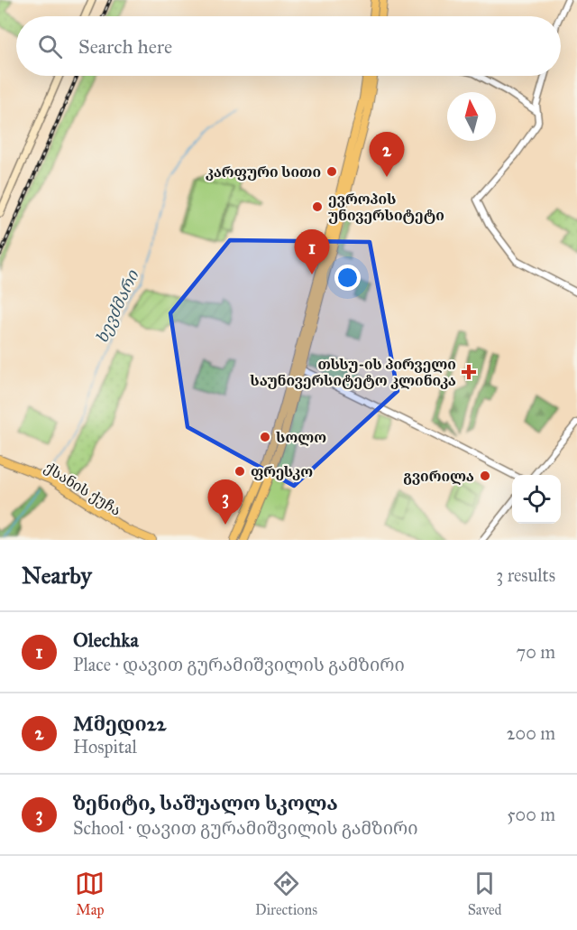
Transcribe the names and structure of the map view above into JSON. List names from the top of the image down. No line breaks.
{"streets":{"main road":["ქსანის ქუჩა"]},"water":["ხევძმარი"],"places":{"other":["კარფური სითი","ევროპის უნივერსიტეტი","სოლო","ფრესკო","გვირილა"],"health":["თსსუ-ის პირველი საუნივერსიტეტო კლინიკა"]},"north":"top","page":{"search":"Search here","pins":["2","1","3"],"heading":["Nearby","3 results"],"list":[{"mark":"1","name":"Olechka","note":"Place · დავით გურამიშვილის გამზირი","value":"70 m"},{"mark":"2","name":"Mმედი22","note":"Hospital","value":"200 m"},{"mark":"3","name":"ზენიტი, საშუალო სკოლა","note":"School · დავით გურამიშვილის გამზირი","value":"500 m"}],"nav":["Map","Directions","Saved"]}}
